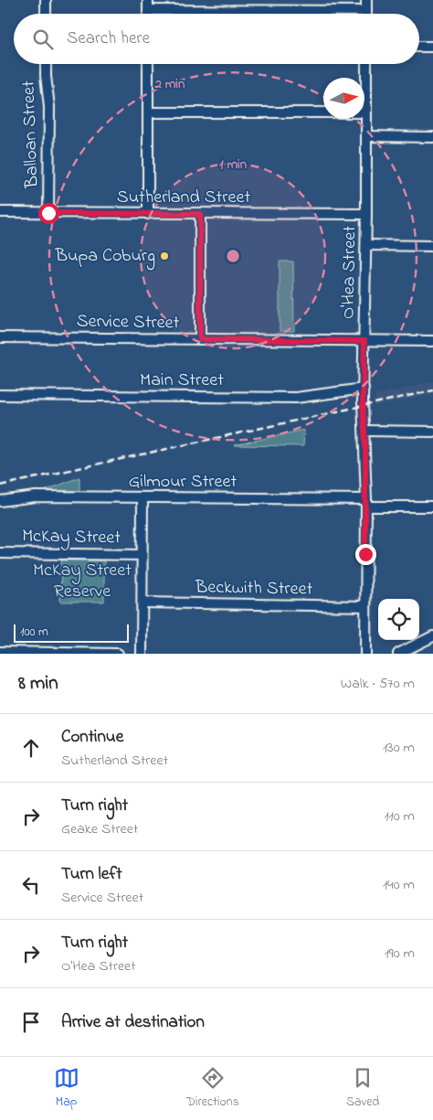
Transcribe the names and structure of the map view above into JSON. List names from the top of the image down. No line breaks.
{"streets":{"street":["Balloan Street","Sutherland Street","O'Hea Street","Service Street","Main Street","Gilmour Street","McKay Street","Beckwith Street"]},"crossings":[["Balloan Street","Sutherland Street"],["Sutherland Street","O'Hea Street"],["O'Hea Street","Service Street"],["O'Hea Street","Main Street"],["O'Hea Street","Gilmour Street"],["O'Hea Street","Beckwith Street"]],"parks":["McKay Street Reserve"],"places":["Bupa Coburg"],"scale_bar":"100 m","north":"right","page":{"search":"Search here","scale":"100 m","heading":["8 min","Walk · 570 m"],"list":[["Continue","Sutherland Street","130 m"],["Turn right","Geake Street","110 m"],["Turn left","Service Street","140 m"],["Turn right","O'Hea Street","190 m"],"Arrive at destination"],"nav":["Map","Directions","Saved"]},"rings":["2 min","1 min"]}
